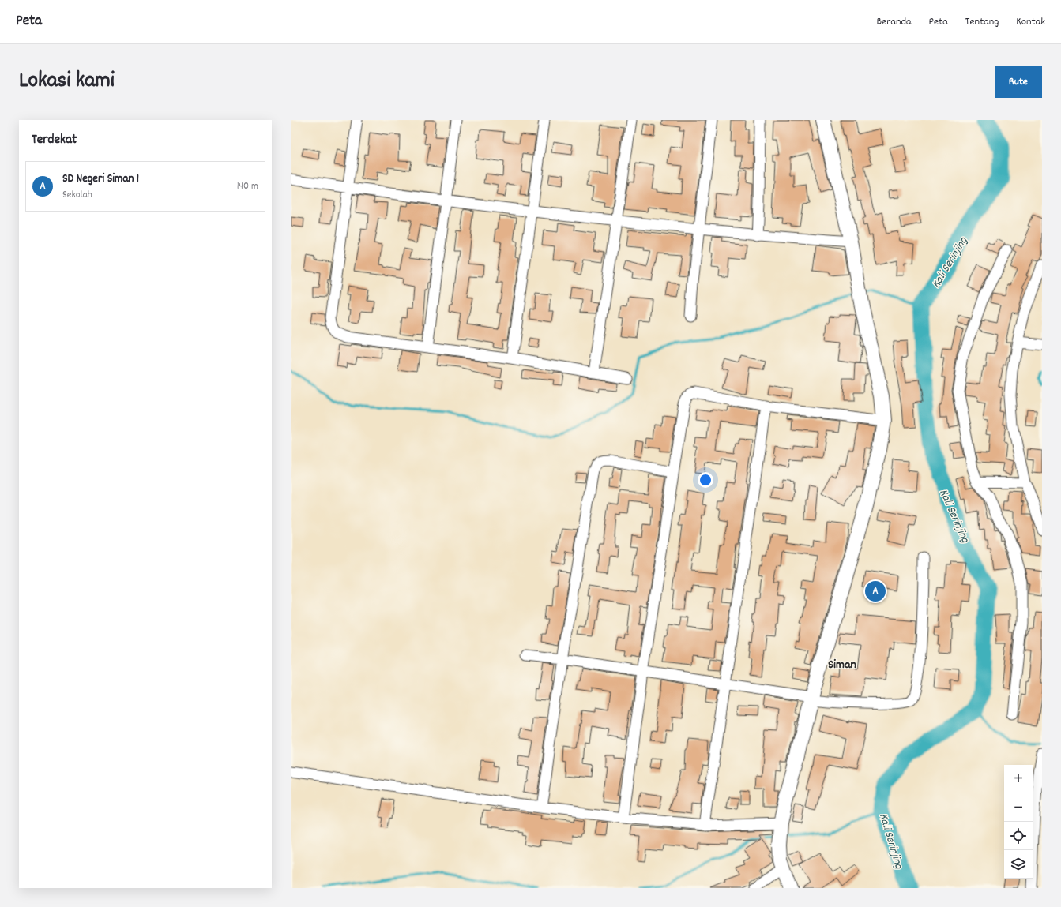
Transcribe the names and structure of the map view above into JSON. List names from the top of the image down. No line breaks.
{"districts":["Siman"],"water":["Kali Serinjing"],"page":{"header":"Peta","nav":["Beranda","Peta","Tentang","Kontak"],"title":"Lokasi kami","buttons":"Rute","heading":"Terdekat","list":[{"mark":"A","name":"SD Negeri Siman 1","note":"Sekolah","value":"140 m"}],"pins":"A","map_buttons":["+","−"]}}
